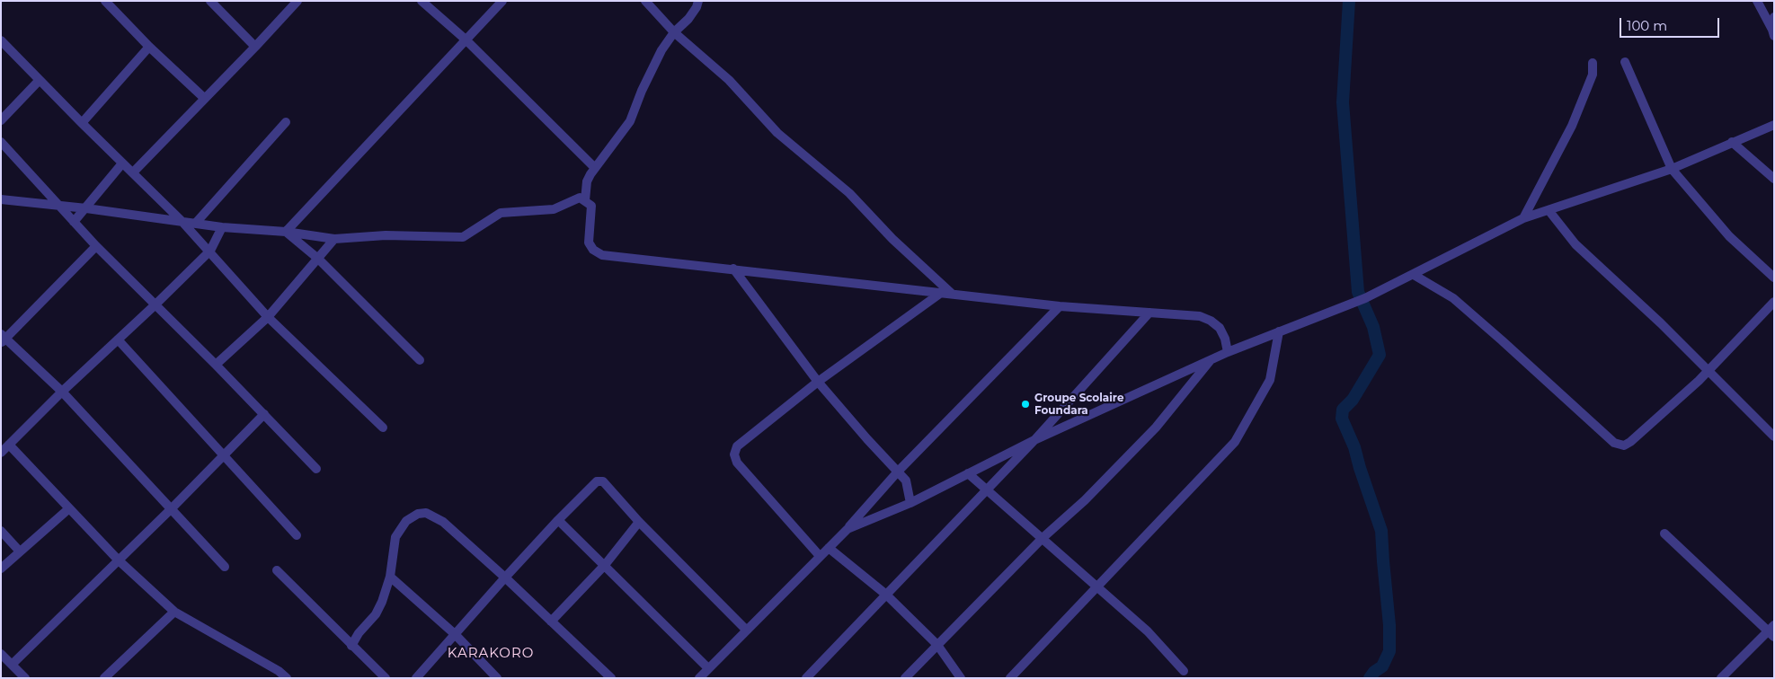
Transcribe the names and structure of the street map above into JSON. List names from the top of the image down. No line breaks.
{"districts":["KARAKORO"],"places":["Groupe Scolaire Foundara"],"scale_bar":"100 m"}
